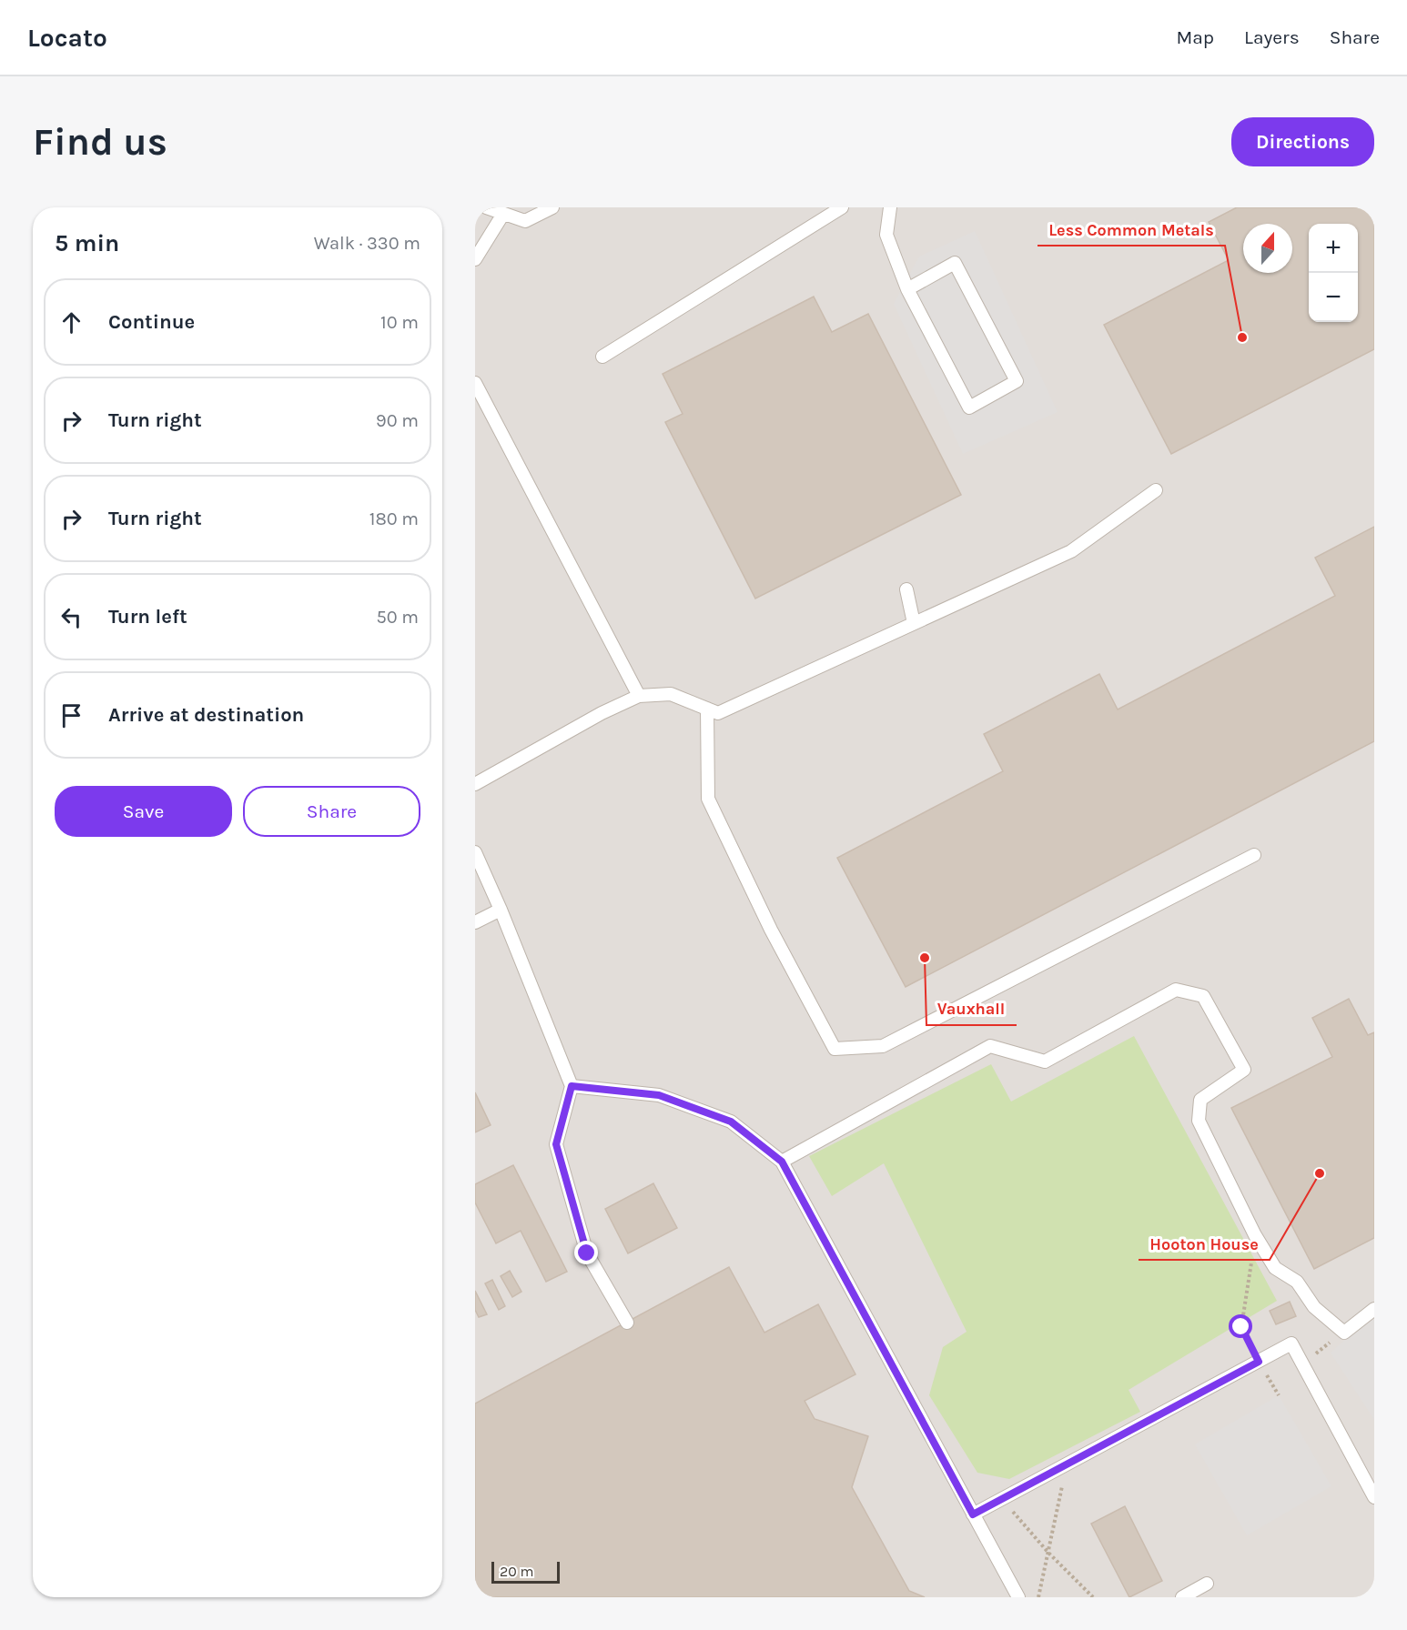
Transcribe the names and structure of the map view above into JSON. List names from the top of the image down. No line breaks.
{"places":["Less Common Metals","Vauxhall","Hooton House"],"scale_bar":"20 m","north":"top","page":{"header":"Locato","nav":["Map","Layers","Share"],"buttons":["Directions",["Save","Share"]],"title":"Find us","heading":["5 min","Walk · 330 m"],"map_buttons":["+","−"],"list":[["Continue","10 m"],["Turn right","90 m"],["Turn right","180 m"],["Turn left","50 m"],"Arrive at destination"],"scale":"20 m"}}
